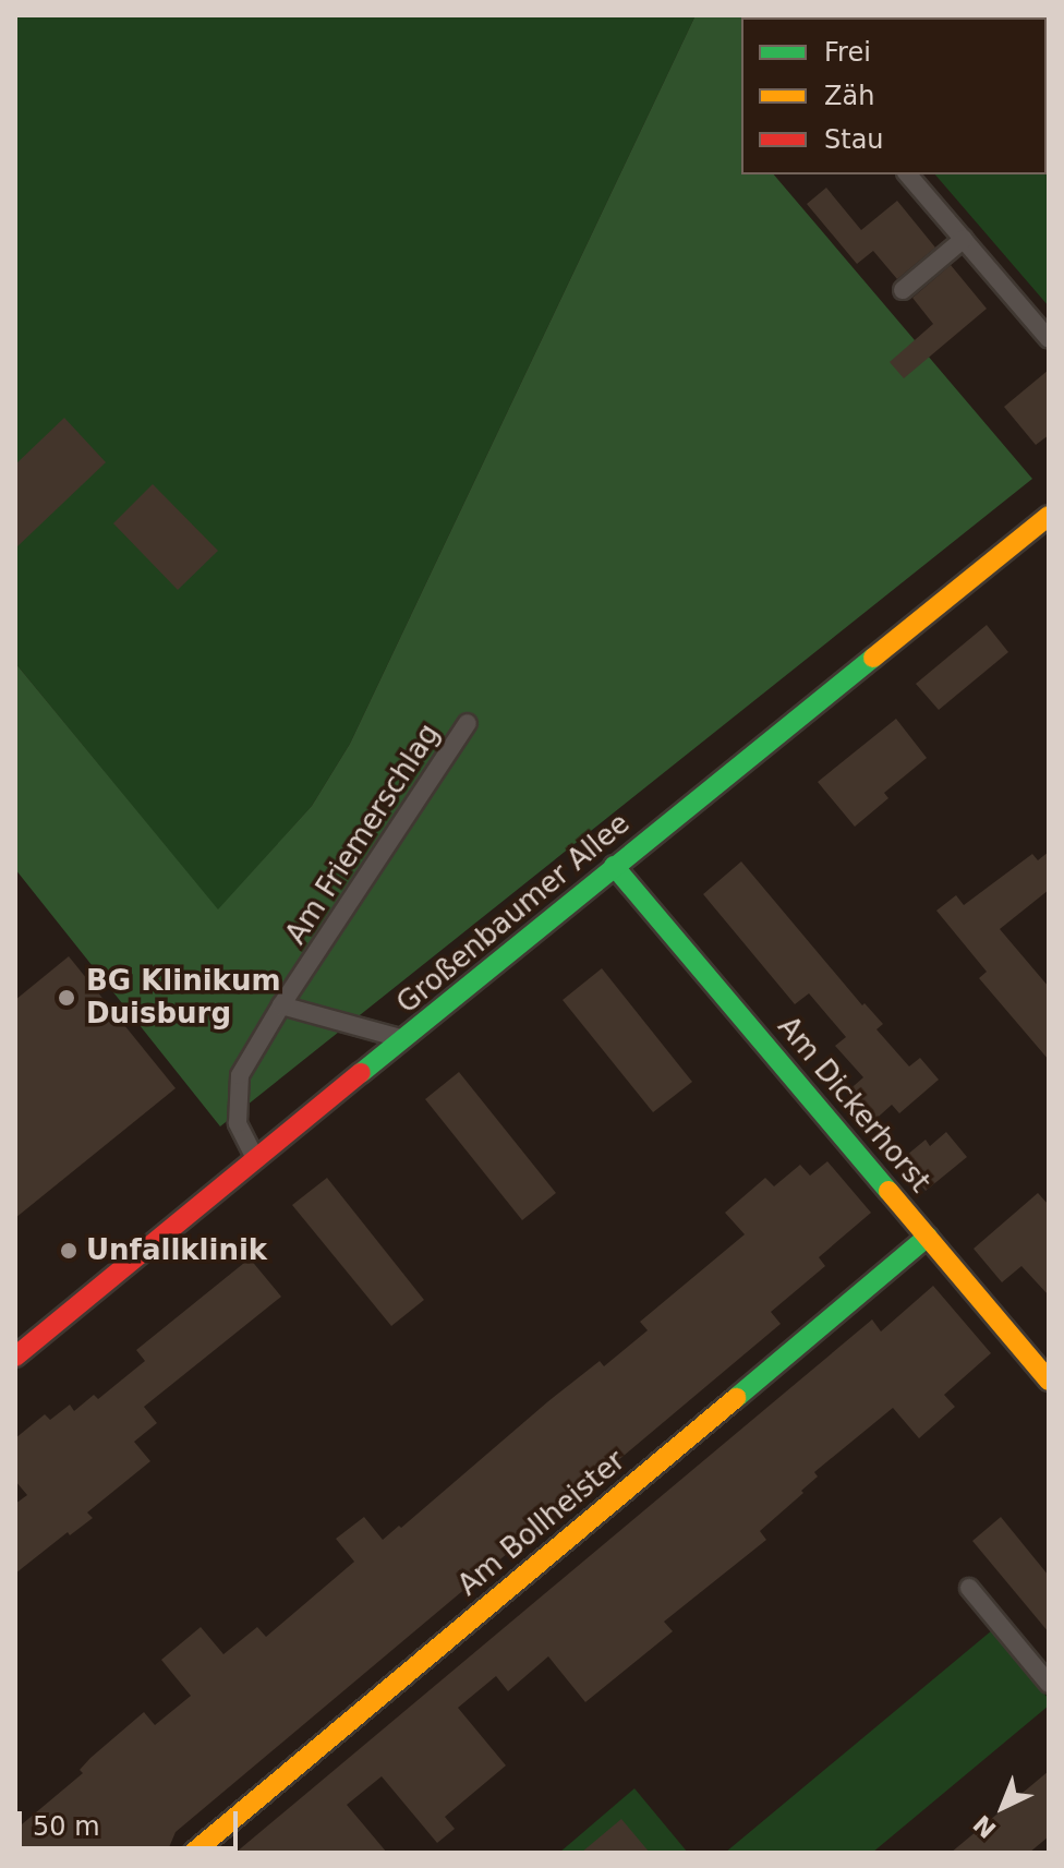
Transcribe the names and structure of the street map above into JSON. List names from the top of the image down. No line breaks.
{"streets":{"street":["Großenbaumer Allee","Am Dickerhorst","Am Bollheister"],"lane":["Am Friemerschlag"]},"crossings":[["Am Friemerschlag","Großenbaumer Allee"],["Großenbaumer Allee","Am Dickerhorst"],["Am Dickerhorst","Am Bollheister"]],"places":["BG Klinikum Duisburg","Unfallklinik"],"legend":["Frei","Zäh","Stau"],"scale_bar":"50 m","north":"bottom left"}
